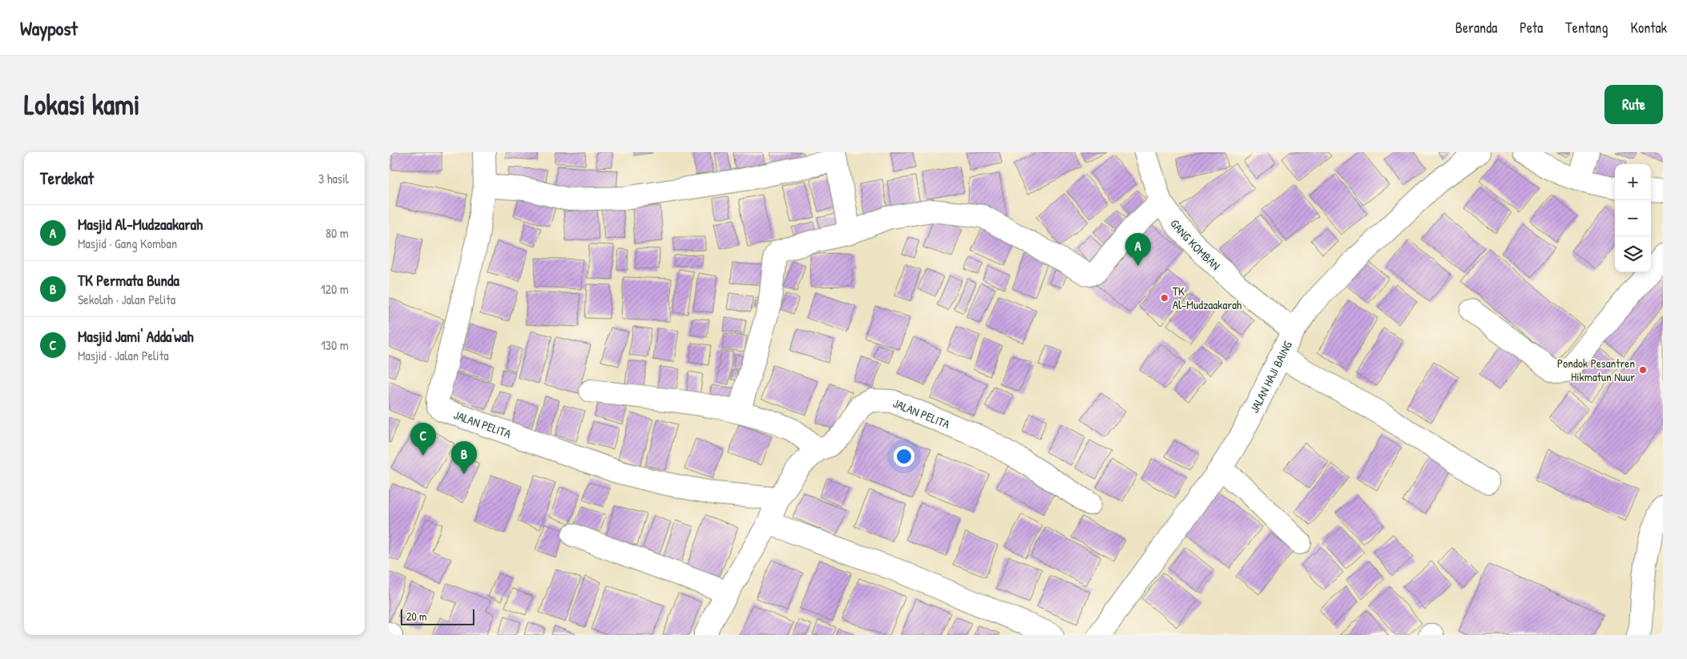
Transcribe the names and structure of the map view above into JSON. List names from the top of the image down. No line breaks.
{"streets":{"street":["GANG KOMBAN","JALAN HAJI BAING","JALAN PELITA"]},"crossings":[["GANG KOMBAN","JALAN HAJI BAING"]],"places":["TK Al-Mudzaakarah","Pondok Pesantren Hikmatun Nuur"],"scale_bar":"20 m","page":{"header":"Waypost","nav":["Beranda","Peta","Tentang","Kontak"],"buttons":"Rute","title":"Lokasi kami","heading":["Terdekat","3 hasil"],"map_buttons":["+","−"],"list":[{"mark":"A","name":"Masjid Al-Mudzaakarah","note":"Masjid · Gang Komban","value":"80 m"},{"mark":"B","name":"TK Permata Bunda","note":"Sekolah · Jalan Pelita","value":"120 m"},{"mark":"C","name":"Masjid Jami' Adda'wah","note":"Masjid · Jalan Pelita","value":"130 m"}],"pins":["A","C","B"],"scale":"20 m"}}
